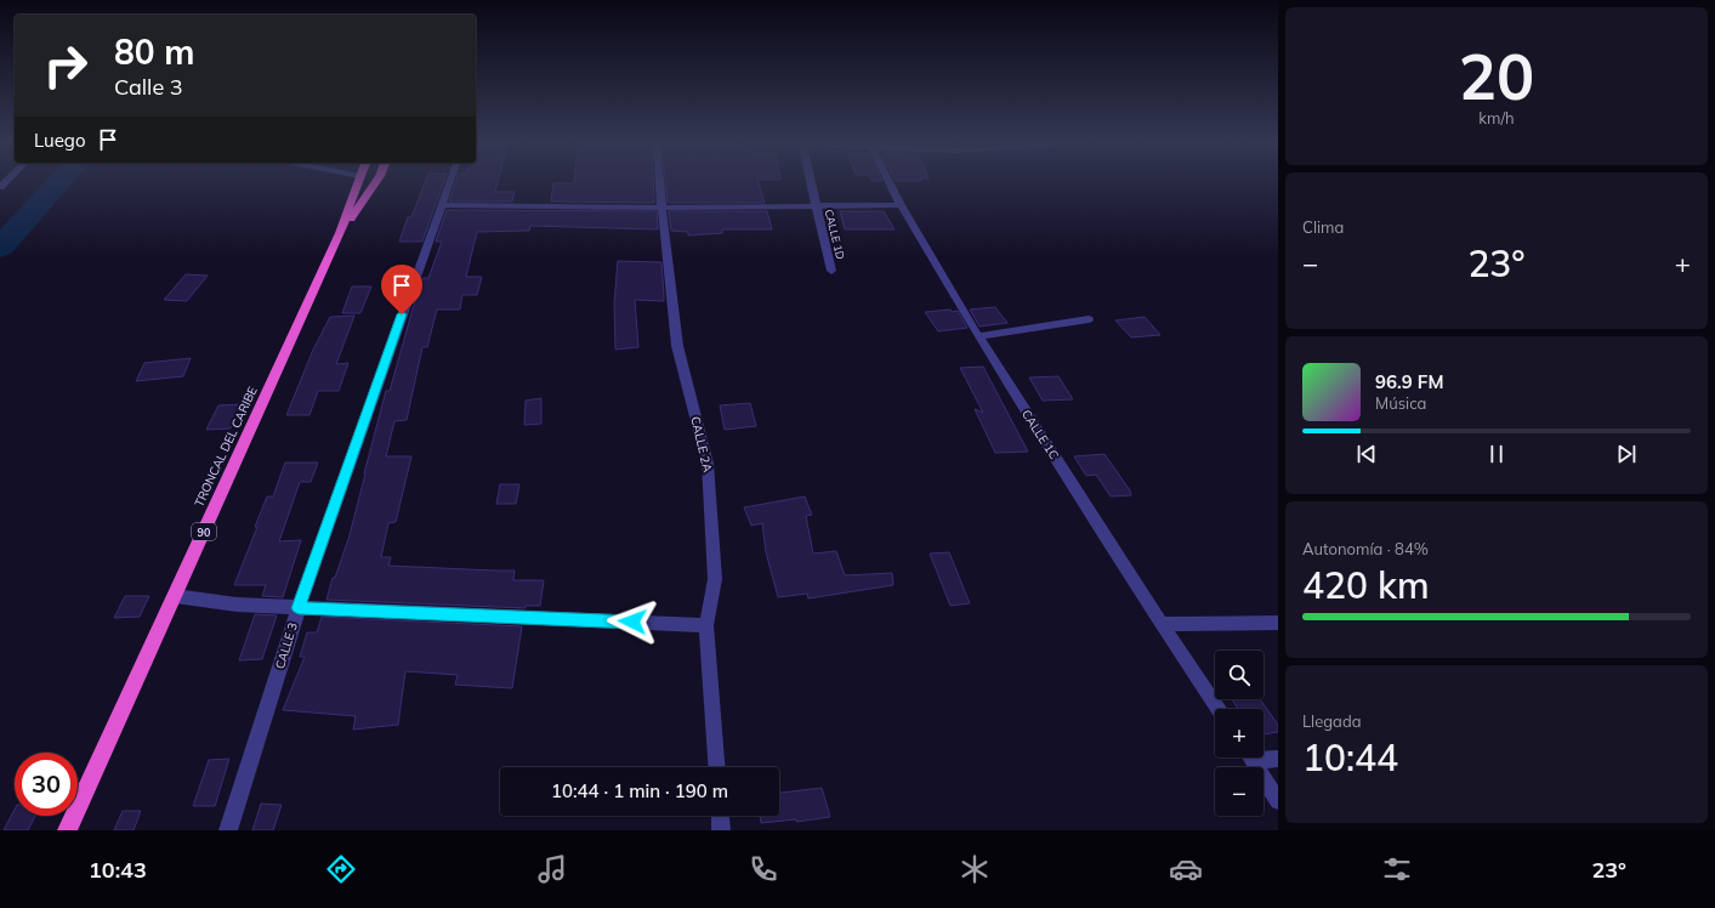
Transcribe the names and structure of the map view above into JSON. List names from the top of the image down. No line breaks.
{"streets":{"highway":["TRONCAL DEL CARIBE","90"],"street":["CALLE 1D","CALLE 1C","CALLE 2A","CALLE 3"]},"page":{"tile":[["20","km/h"],"Clima",["Autonomía · 84%","420 km"],["Llegada","10:44"]],"turn":["80 m","Calle 3"],"then":"Luego","heat":["−","23°","+"],"song":["96.9 FM","Música"],"map_buttons":["+","−"],"limit":"30","trip":"10:44 · 1 min · 190 m","tabs":["10:43","23°"]}}
